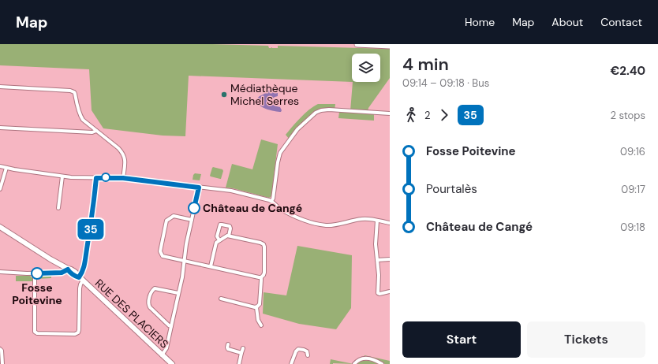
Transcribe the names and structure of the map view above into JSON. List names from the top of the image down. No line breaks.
{"streets":{"street":["RUE DES PLACIERS"]},"places":["Médiathèque Michel Serres","Château de Cangé","Fosse Poitevine"],"lines":["bus line 35"],"page":{"header":"Map","nav":["Home","Map","About","Contact"],"on_map":"35","heading":["4 min","09:14 – 09:18 · Bus","€2.40"],"legs":["2","35","2 stops"],"list":[{"name":"Fosse Poitevine","value":"09:16"},{"name":"Pourtalès","value":"09:17"},{"name":"Château de Cangé","value":"09:18"}],"buttons":["Start","Tickets"]}}
